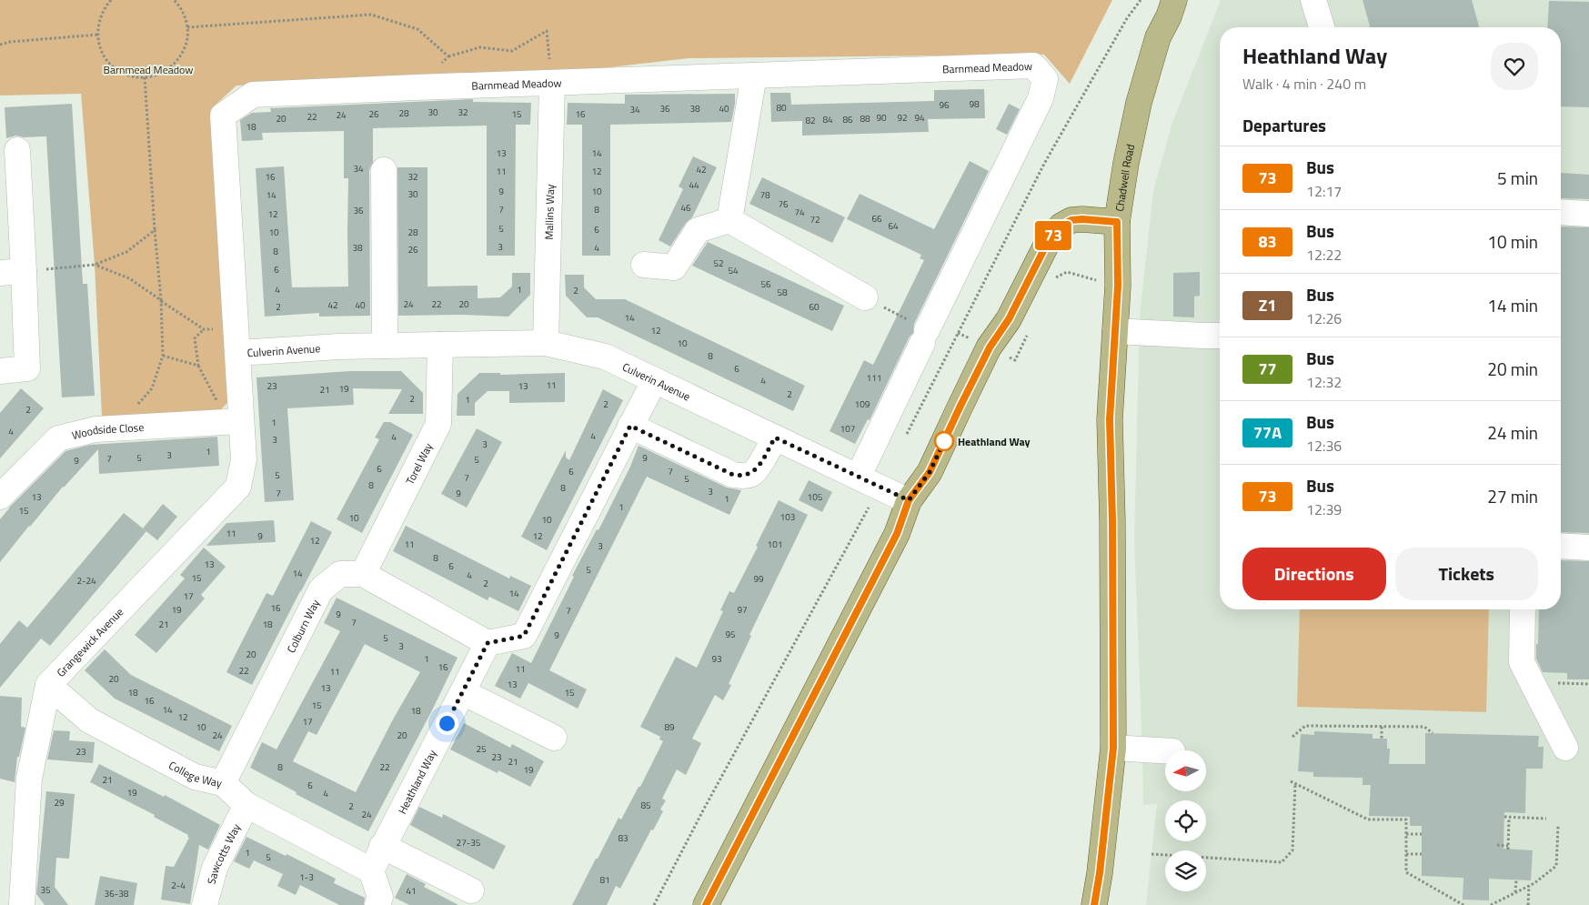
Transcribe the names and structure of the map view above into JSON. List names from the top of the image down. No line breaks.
{"streets":{"main road":["Chadwell Road"],"street":["Barnmead Meadow","Mallins Way","Culverin Avenue","Woodside Close","Torel Way","Colburn Way","Grangewick Avenue","College Way","Heathland Way","Sawcotts Way"]},"crossings":[["Barnmead Meadow","Mallins Way"],["Barnmead Meadow","Culverin Avenue"],["Barnmead Meadow","Grangewick Avenue"],["Mallins Way","Culverin Avenue"],["Culverin Avenue","Torel Way"],["Culverin Avenue","Grangewick Avenue"],["Woodside Close","Grangewick Avenue"],["Torel Way","Colburn Way"],["Colburn Way","College Way"],["Colburn Way","Heathland Way"],["Grangewick Avenue","College Way"],["College Way","Heathland Way"],["College Way","Sawcotts Way"]],"parks":["Barnmead Meadow"],"places":["Heathland Way"],"lines":["bus line 73"],"house_numbers":["98","96","80","36","38","40","34","30","32","28","26","15","16","24","22","90","92","94","20","88","84","86","82","18","13","14","34","42","11","12","16","32","44","9","10","30","14","78","76","46","7","8","36","74","12","66","72","64","5","6","10","28","3","38","4","26","8","52","6","54","56","4","1","2","58","24","22","20","42","40","2","60","14","12","10","8","6","111","4","11","23","13","19","21","2","2","1","2","109","2","1","107","4","4","4","3","3","1","3","5","9","7","5","9","6","6","7","5","7","5","8","8","3","7","9","13","105","1","1","15","103","10","10","11","9","12","12","11","101","3","8","13","6","5","14","4","15","99","2-24","2","14","17","16","19","97","7","9","7","21","18","95","9","5","3","20","1","93","16","11","22","11","20","13","13","18","15","16","15","14","18","12","17","10","89","24","20","25","23","23","21","8","22","19","21","6","19","4","29","85","2","24","83","27-35","1","5","1-3","81","2-4","35","41","36-38"],"north":"left","page":{"on_map":"73","heading":[["Heathland Way","Walk · 4 min · 240 m"],"Departures"],"list":[{"mark":"73","name":"Bus","note":"12:17","value":"5 min"},{"mark":"83","name":"Bus","note":"12:22","value":"10 min"},{"mark":"Z1","name":"Bus","note":"12:26","value":"14 min"},{"mark":"77","name":"Bus","note":"12:32","value":"20 min"},{"mark":"77A","name":"Bus","note":"12:36","value":"24 min"},{"mark":"73","name":"Bus","note":"12:39","value":"27 min"}],"buttons":["Directions","Tickets"]}}
